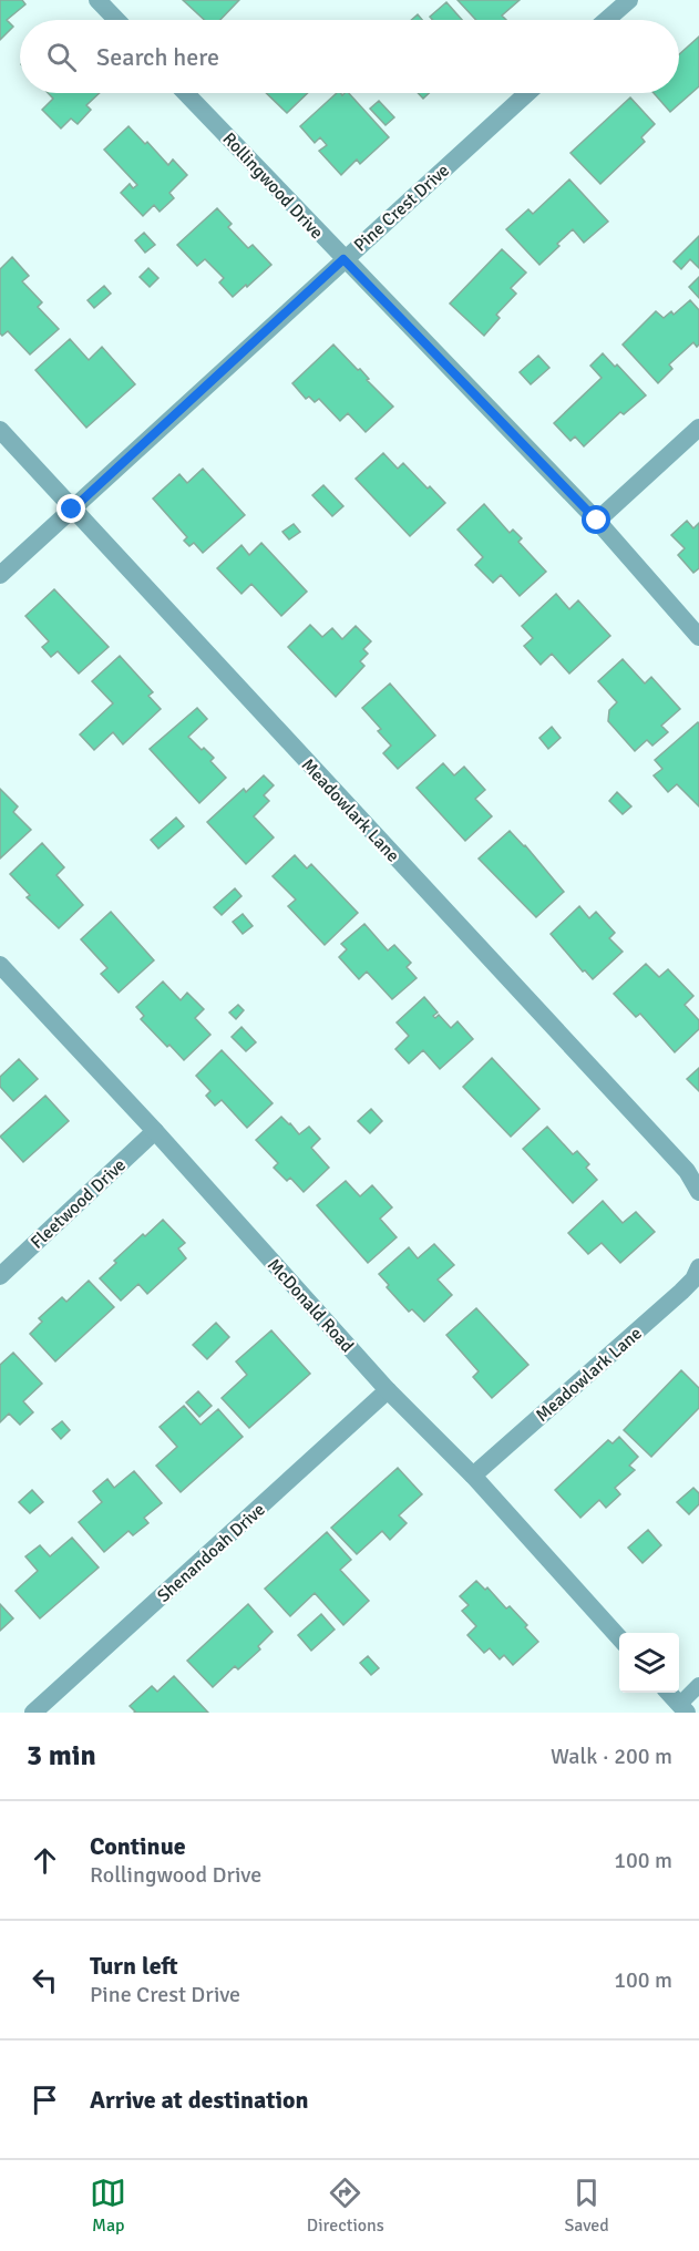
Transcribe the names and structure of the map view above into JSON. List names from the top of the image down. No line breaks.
{"streets":{"street":["Rollingwood Drive","Pine Crest Drive","Meadowlark Lane","Fleetwood Drive","McDonald Road","Shenandoah Drive"]},"crossings":[["Rollingwood Drive","Pine Crest Drive"],["Pine Crest Drive","Meadowlark Lane"],["Meadowlark Lane","McDonald Road"],["Fleetwood Drive","McDonald Road"],["McDonald Road","Shenandoah Drive"]],"page":{"search":"Search here","heading":["3 min","Walk · 200 m"],"list":[["Continue","Rollingwood Drive","100 m"],["Turn left","Pine Crest Drive","100 m"],"Arrive at destination"],"nav":["Map","Directions","Saved"]}}
